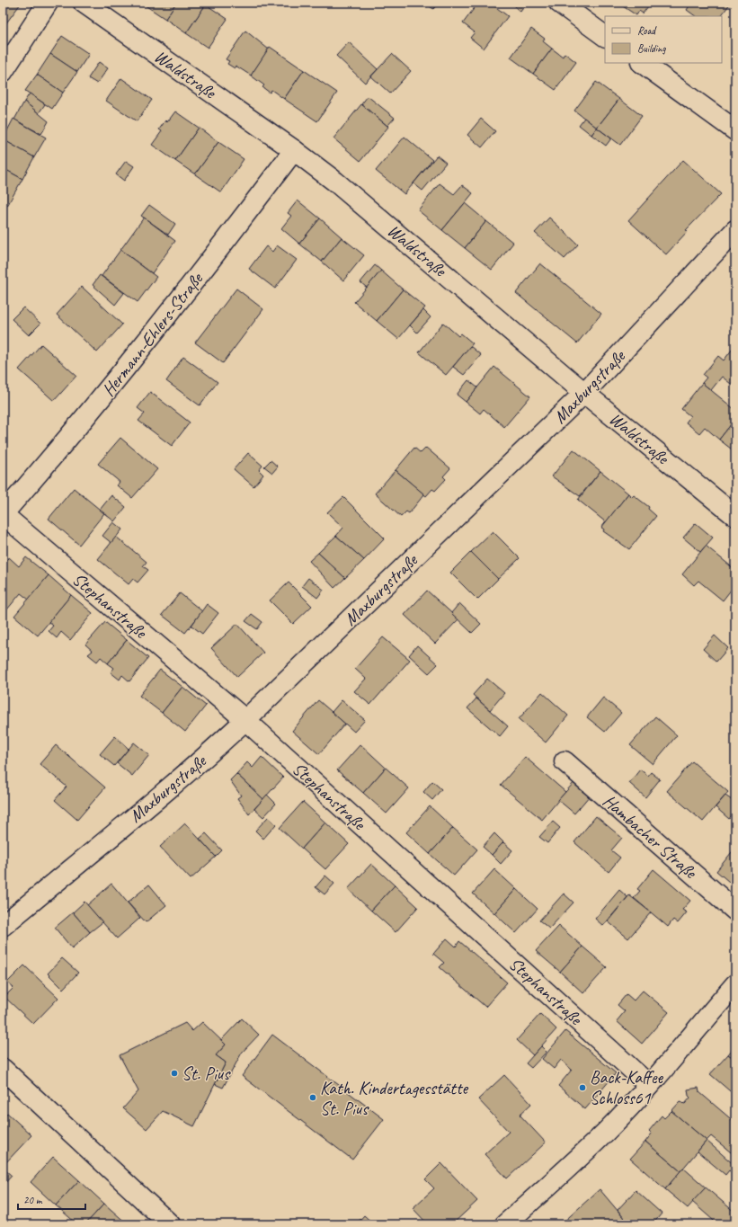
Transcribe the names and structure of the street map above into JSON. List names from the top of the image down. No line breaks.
{"streets":{"street":["Waldstraße","Hermann-Ehlers-Straße","Maxburgstraße","Stephanstraße","Hambacher Straße"]},"crossings":[["Waldstraße","Hermann-Ehlers-Straße"],["Waldstraße","Maxburgstraße"],["Hermann-Ehlers-Straße","Stephanstraße"],["Maxburgstraße","Stephanstraße"]],"places":["St. Pius","Back-Kaffee Schloss61","Kath. Kindertagesstätte St. Pius"],"legend":["Road","Building"],"scale_bar":"20 m"}
